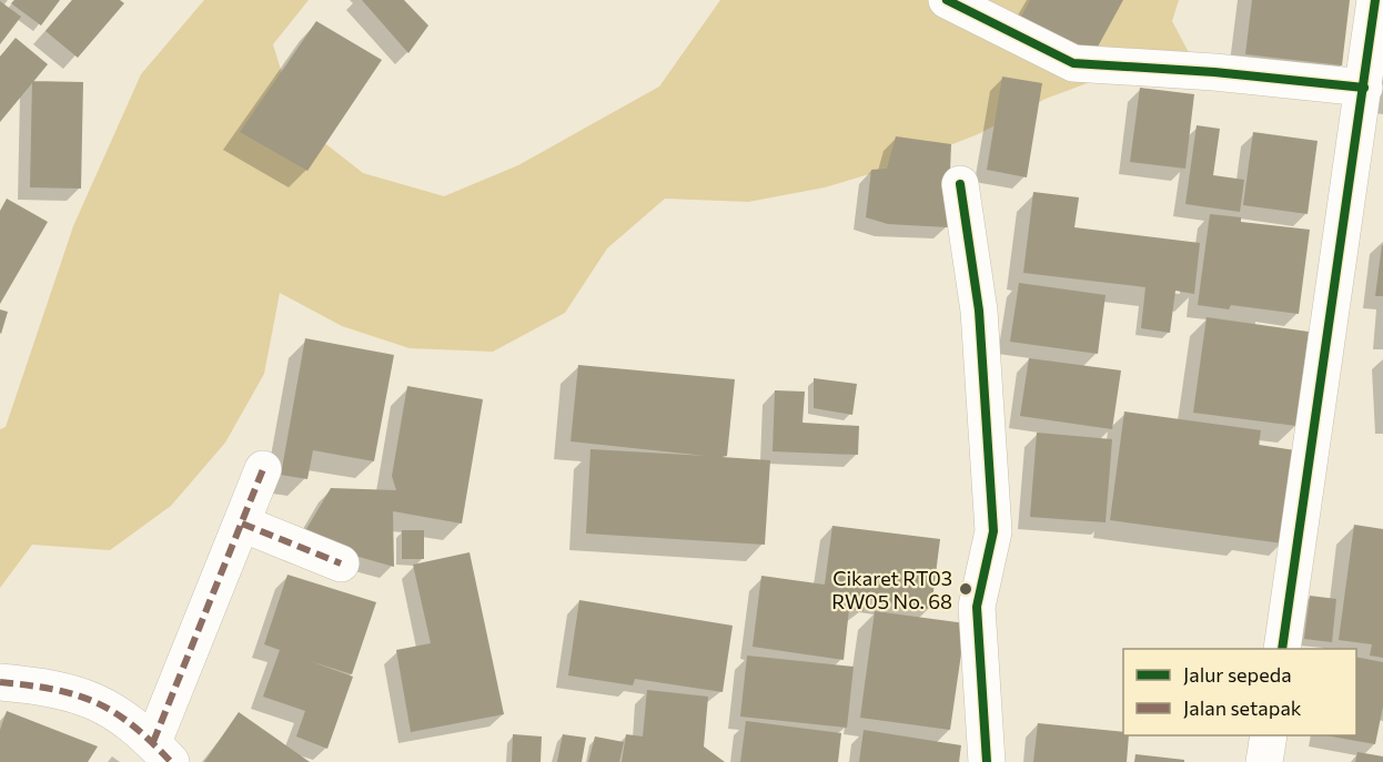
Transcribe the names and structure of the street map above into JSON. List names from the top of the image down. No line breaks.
{"places":["Cikaret RT03 RW05 No. 68"],"legend":["Jalur sepeda","Jalan setapak"]}
